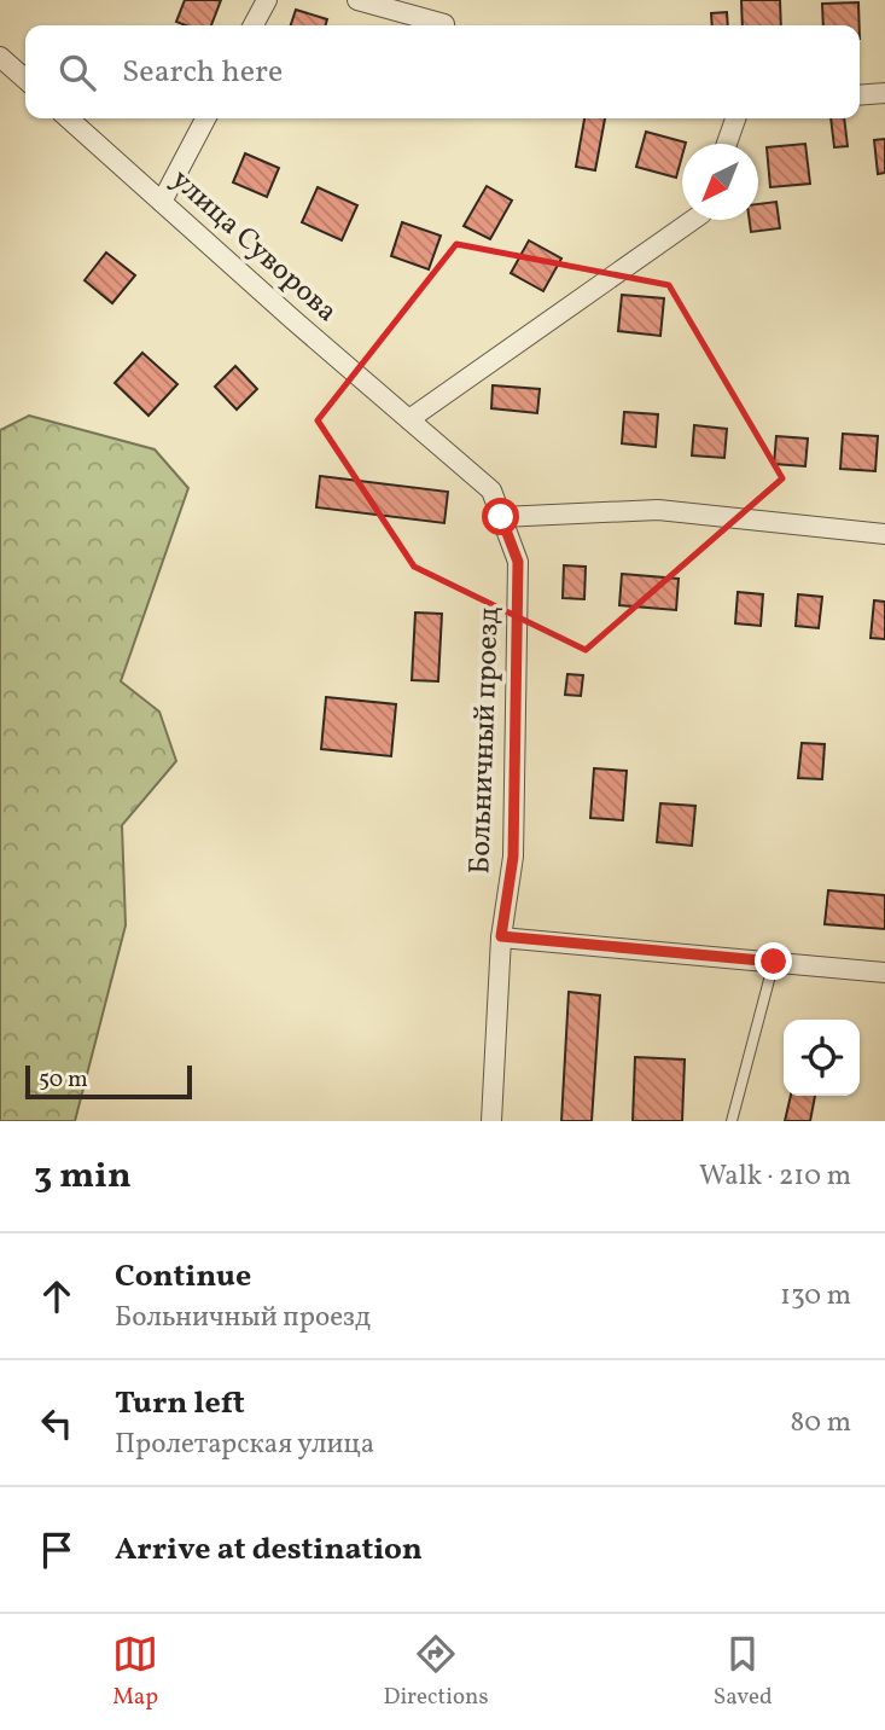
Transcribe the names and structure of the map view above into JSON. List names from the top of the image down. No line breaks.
{"streets":{"street":["улица Суворова","Больничный проезд"]},"crossings":[["улица Суворова","Больничный проезд"]],"scale_bar":"50 m","north":"bottom left","page":{"search":"Search here","scale":"50 m","heading":["3 min","Walk · 210 m"],"list":[["Continue","Больничный проезд","130 m"],["Turn left","Пролетарская улица","80 m"],"Arrive at destination"],"nav":["Map","Directions","Saved"]}}
